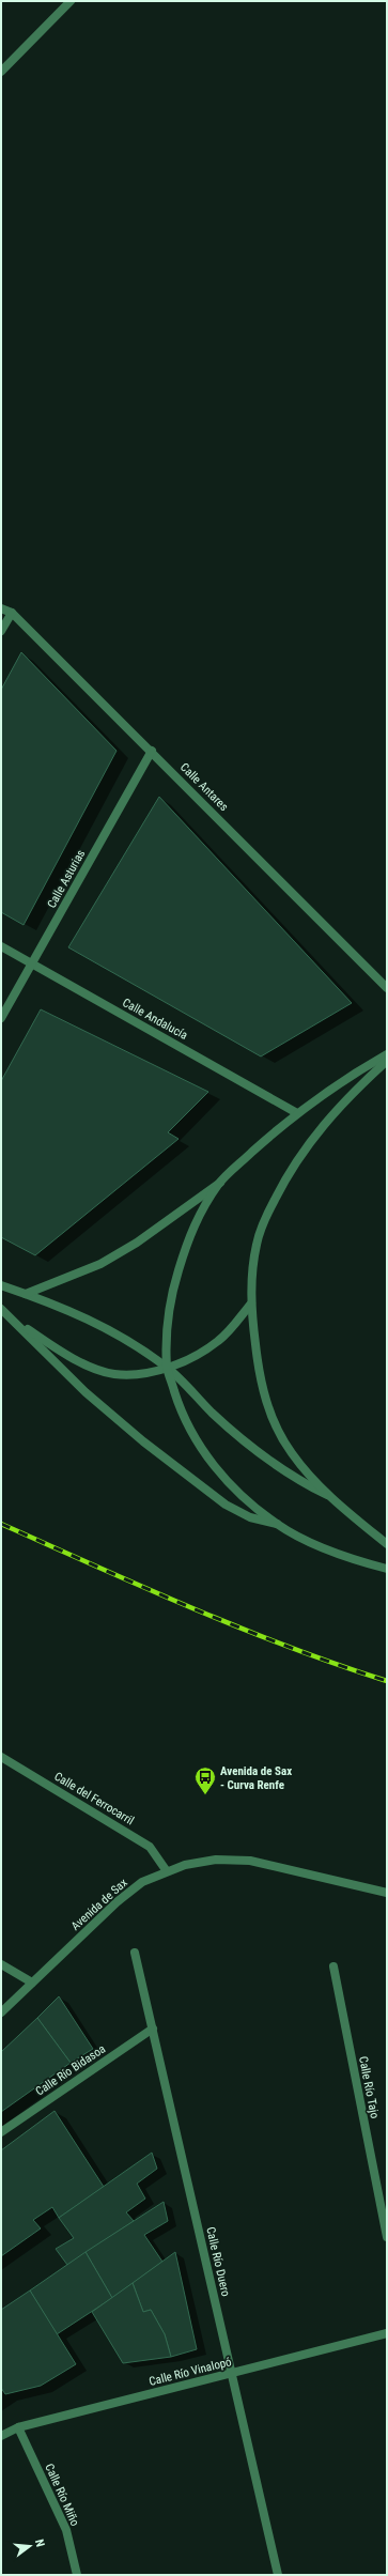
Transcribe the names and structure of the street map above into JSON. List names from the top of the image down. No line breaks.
{"streets":{"street":["Calle Antares","Calle Asturias","Calle Andalucía","Calle del Ferrocarril","Avenida de Sax","Calle Río Bidasoa","Calle Río Tajo","Calle Río Duero","Calle Río Vinalopó","Calle Río Miño"]},"crossings":[["Calle Antares","Calle Asturias"],["Calle Asturias","Calle Andalucía"],["Calle del Ferrocarril","Avenida de Sax"],["Calle Río Bidasoa","Calle Río Duero"],["Calle Río Duero","Calle Río Vinalopó"],["Calle Río Vinalopó","Calle Río Miño"]],"places":{"bus stop":["Avenida de Sax - Curva Renfe"]},"north":"right"}
